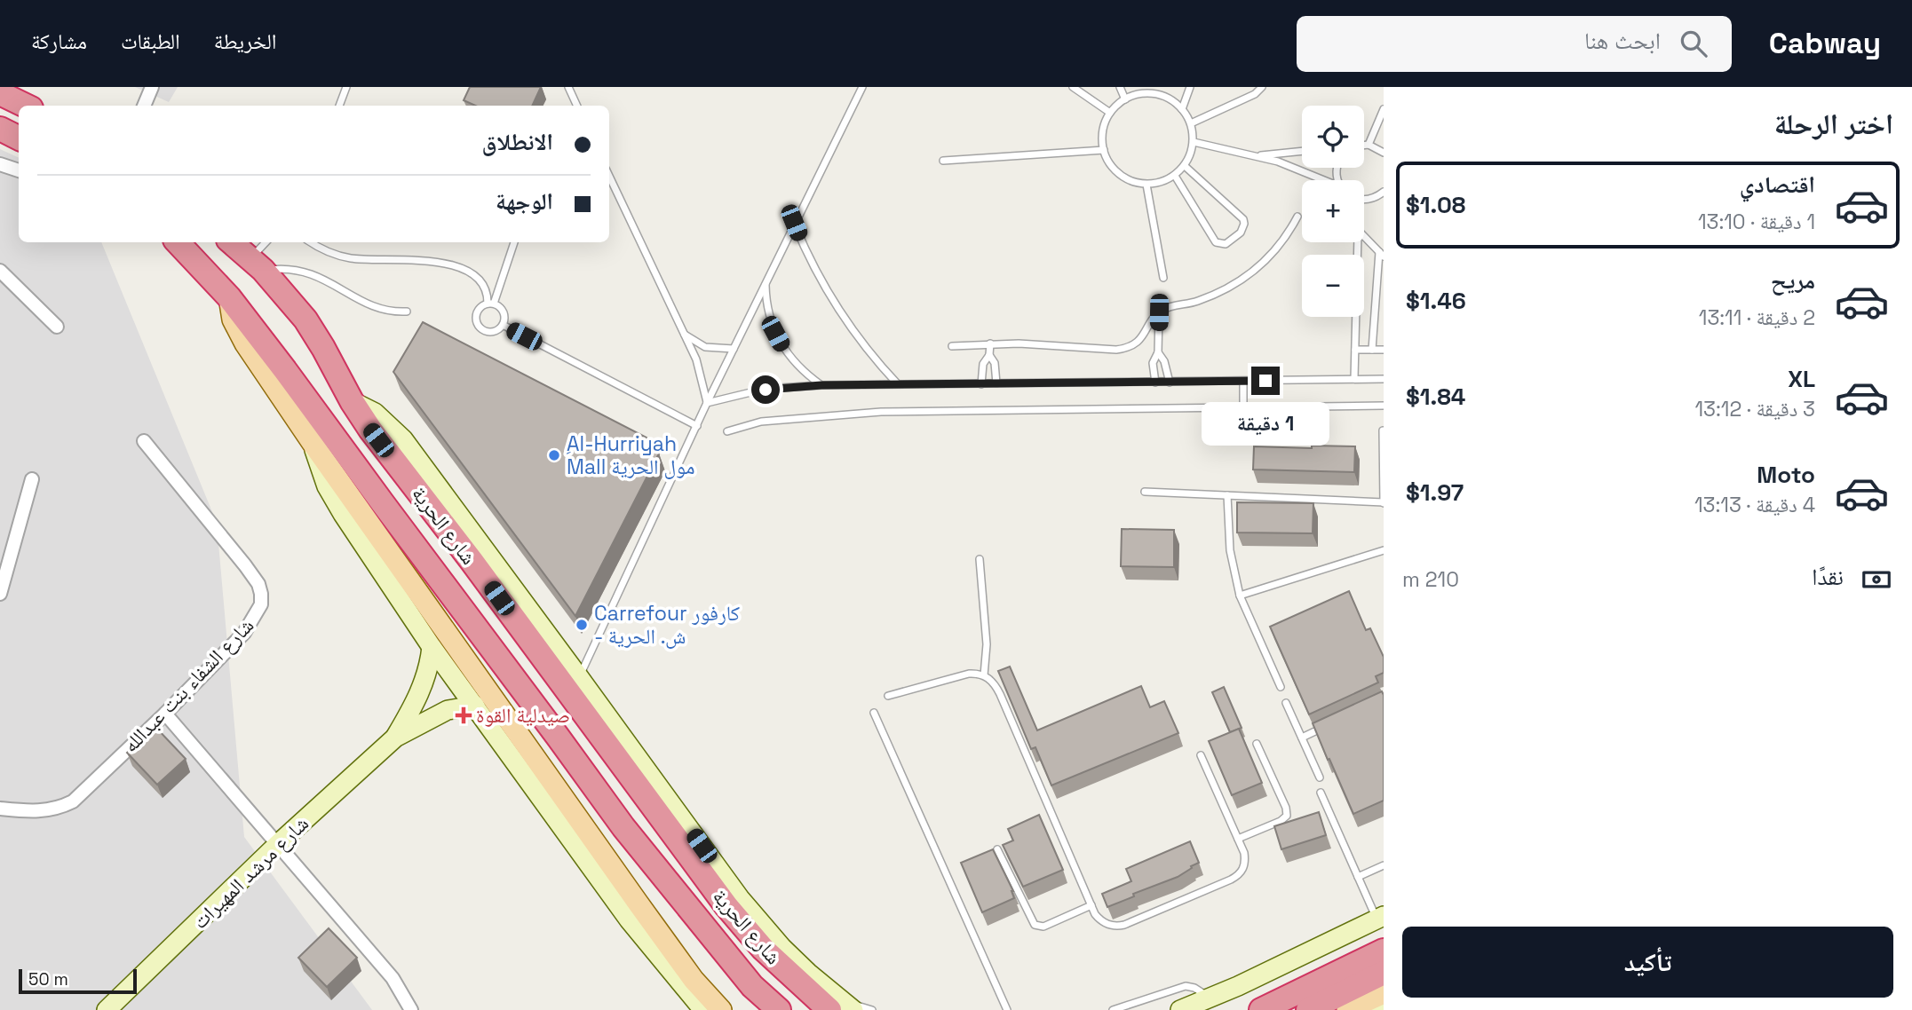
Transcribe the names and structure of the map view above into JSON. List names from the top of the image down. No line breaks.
{"streets":{"highway":["شارع الحرية"],"main road":["شارع مرشد المهيرات"],"street":["شارع الشفاء بنت عبدالله"]},"places":{"other":["ِAl-Hurriyah Mall مول الحرية","Carrefour كارفور - ش. الحرية"],"health":["صيدلية القوة"]},"scale_bar":"50 m","page":{"header":"Cabway","search":"ابحث هنا","nav":["الخريطة","الطبقات","مشاركة"],"heading":"اختر الرحلة","map_buttons":["+","−"],"banner":["الانطلاق","الوجهة"],"list":[{"name":"اقتصادي","note":"1 دقيقة · 13:10","value":"$1.08"},{"name":"مريح","note":"2 دقيقة · 13:11","value":"$1.46"},{"name":"XL","note":"3 دقيقة · 13:12","value":"$1.84"},{"name":"Moto","note":"4 دقيقة · 13:13","value":"$1.97"}],"bubble":"1 دقيقة","pay":["نقدًا","210 m"],"buttons":"تأكيد","scale":"50 m"}}
